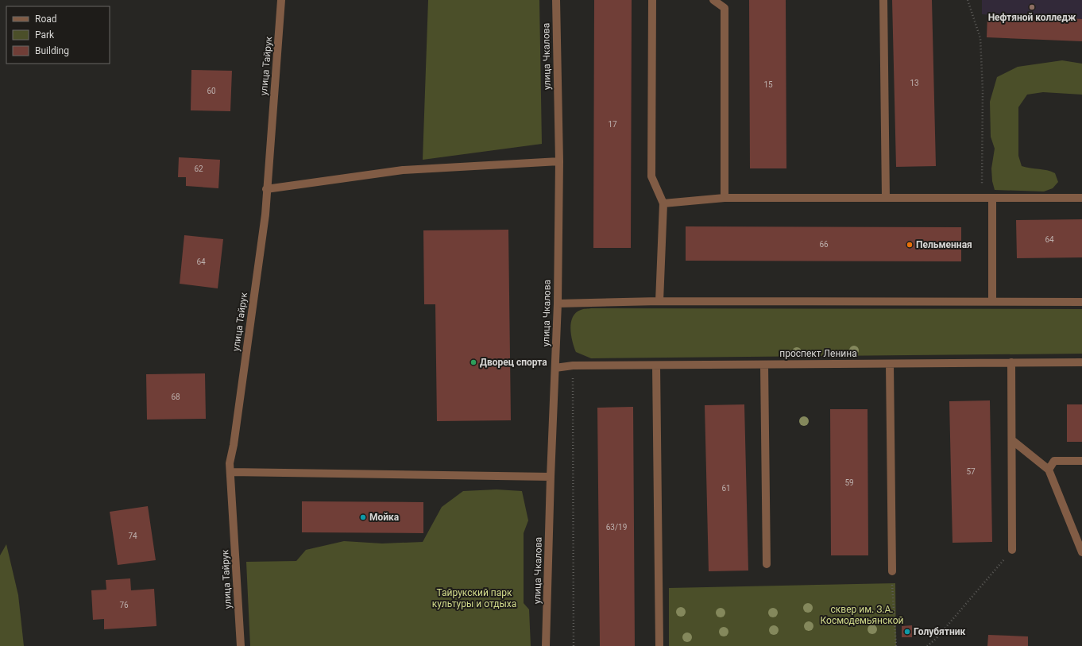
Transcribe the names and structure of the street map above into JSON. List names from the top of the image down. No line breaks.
{"streets":{"street":["улица Чкалова","улица Тайрук","проспект Ленина"]},"crossings":[["улица Чкалова","проспект Ленина"]],"parks":["Тайрукский парк культуры и отдыха","сквер им. З.А. Космодемьянской"],"places":["Нефтяной колледж","Пельменная","Дворец спорта","Мойка","Голубятник"],"house_numbers":["13","15","60","17","62","64","66","64","68","57","59","61","63/19","74","76"],"legend":["Road","Park","Building"]}
